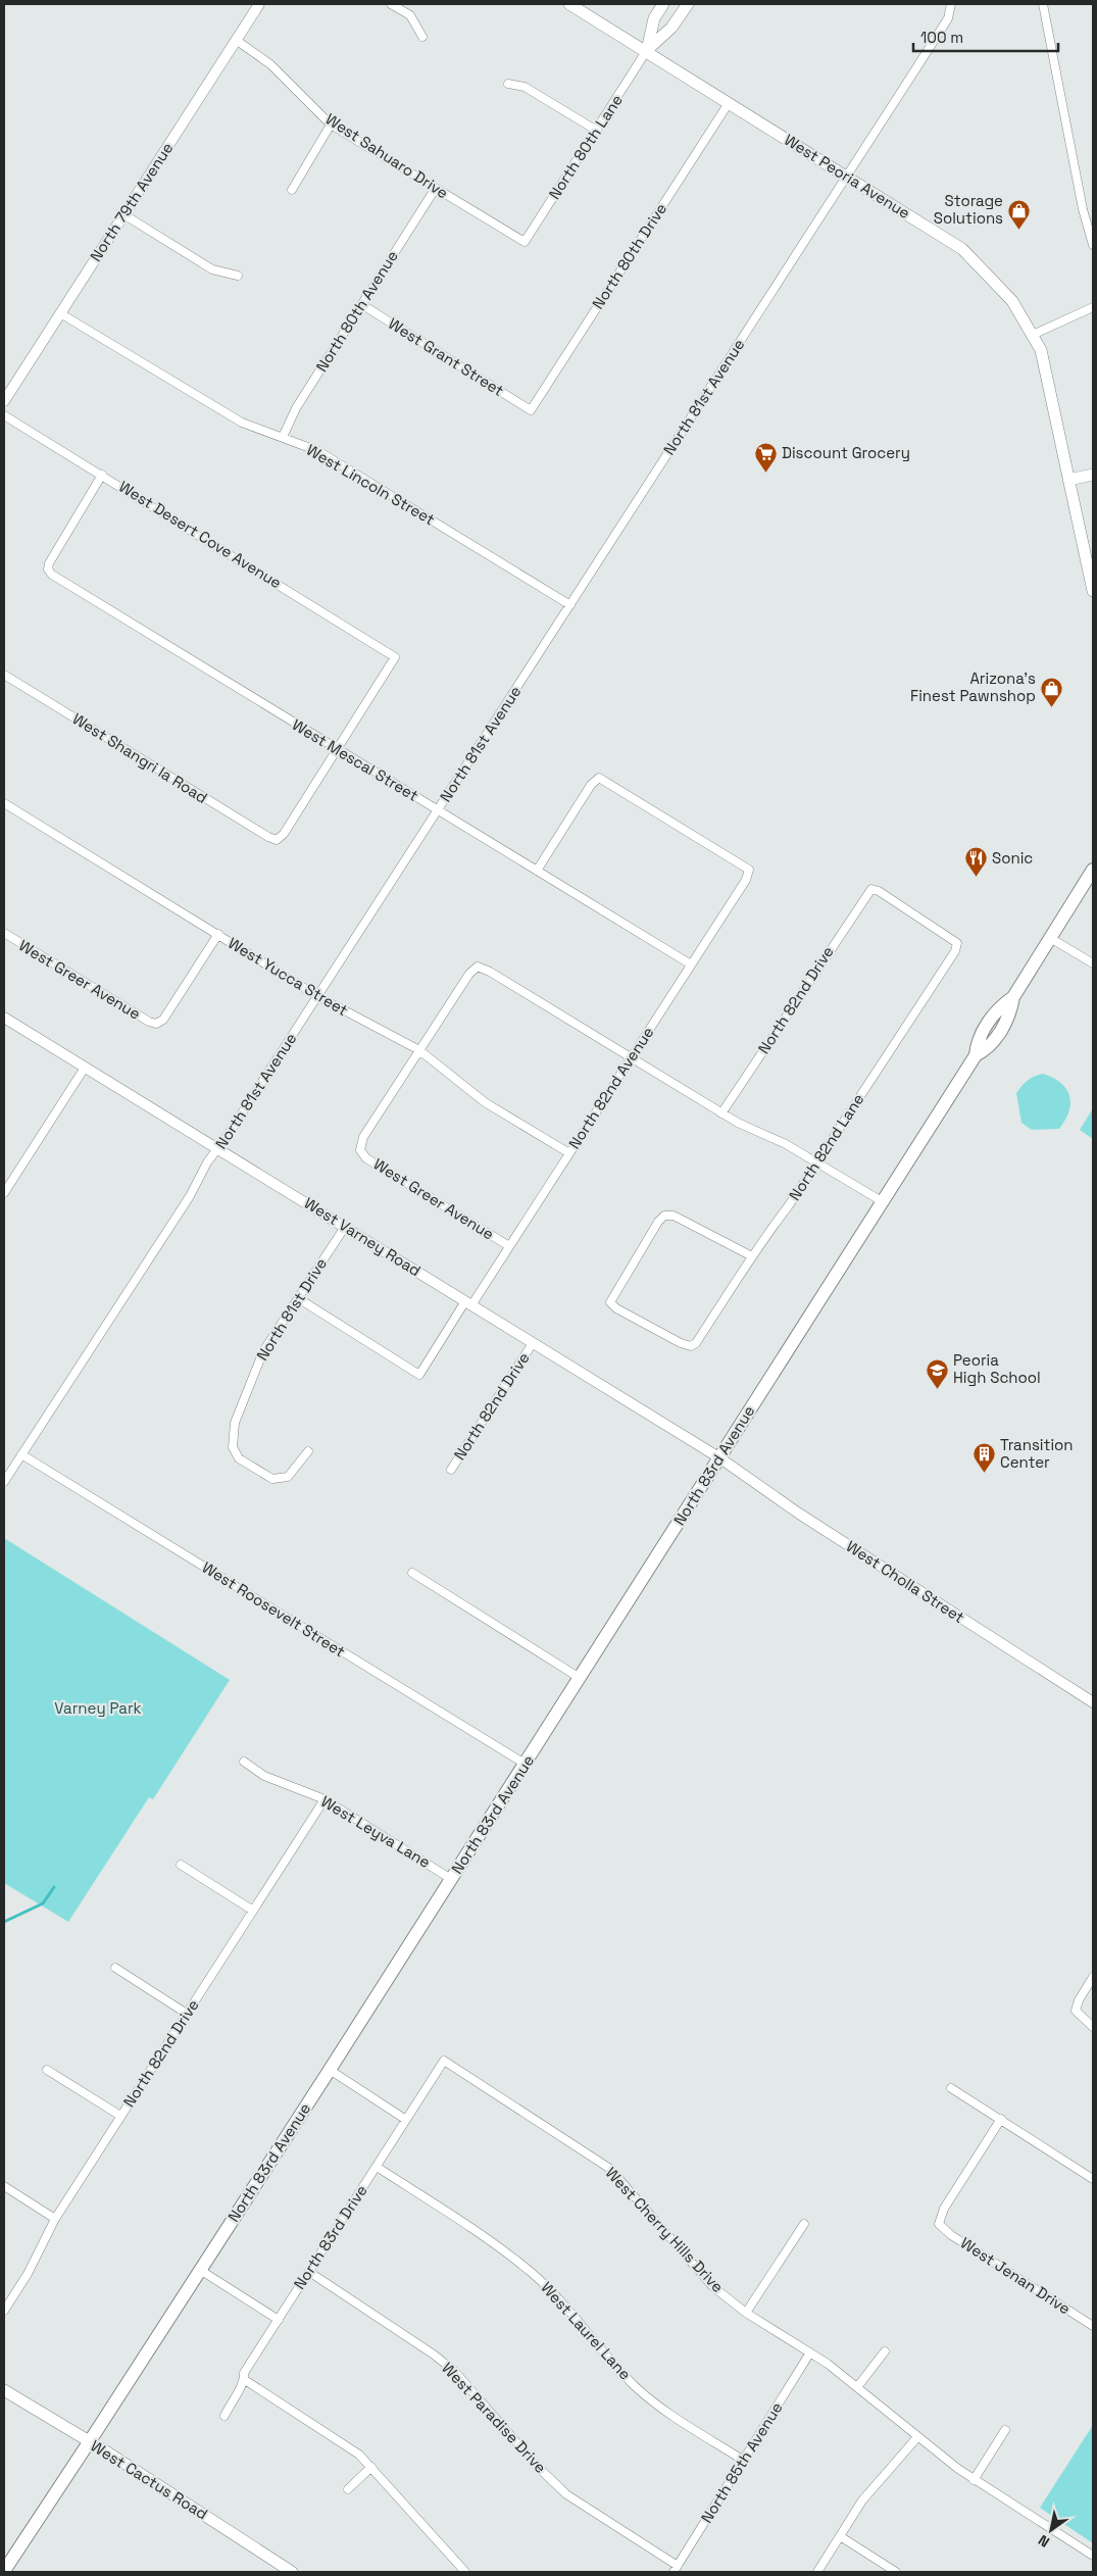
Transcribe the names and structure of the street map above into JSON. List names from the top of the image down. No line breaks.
{"streets":{"main road":["West Peoria Avenue","North 83rd Avenue","West Cactus Road"],"street":["North 80th Lane","West Sahuaro Drive","North 79th Avenue","North 80th Drive","North 80th Avenue","West Grant Street","North 81st Avenue","West Lincoln Street","West Desert Cove Avenue","West Shangri la Road","West Mescal Street","West Yucca Street","West Greer Avenue","North 82nd Drive","North 82nd Avenue","North 82nd Lane","West Varney Road","North 81st Drive","West Cholla Street","West Roosevelt Street","West Leyva Lane","West Cherry Hills Drive","North 83rd Drive","West Jenan Drive","West Laurel Lane","West Paradise Drive","North 85th Avenue"]},"crossings":[["North 80th Lane","West Sahuaro Drive"],["North 80th Lane","West Peoria Avenue"],["West Sahuaro Drive","North 79th Avenue"],["West Sahuaro Drive","North 80th Avenue"],["West Peoria Avenue","North 80th Drive"],["West Peoria Avenue","North 81st Avenue"],["North 79th Avenue","West Lincoln Street"],["North 80th Drive","West Grant Street"],["North 80th Avenue","West Grant Street"],["North 80th Avenue","West Lincoln Street"],["North 81st Avenue","West Lincoln Street"],["North 81st Avenue","West Mescal Street"],["North 81st Avenue","West Yucca Street"],["North 81st Avenue","West Varney Road"],["North 81st Avenue","West Roosevelt Street"],["West Desert Cove Avenue","West Shangri la Road"],["West Desert Cove Avenue","West Mescal Street"],["West Shangri la Road","West Mescal Street"],["West Mescal Street","North 82nd Avenue"],["West Yucca Street","West Greer Avenue"],["West Yucca Street","North 82nd Avenue"],["West Greer Avenue","North 82nd Avenue"],["North 82nd Drive","North 82nd Lane"],["North 82nd Drive","West Varney Road"],["North 82nd Drive","West Leyva Lane"],["North 82nd Avenue","West Varney Road"],["North 82nd Avenue","North 81st Drive"],["West Varney Road","North 81st Drive"],["West Varney Road","North 83rd Avenue"],["West Varney Road","West Cholla Street"],["North 83rd Avenue","West Cholla Street"],["North 83rd Avenue","West Roosevelt Street"],["North 83rd Avenue","West Leyva Lane"],["North 83rd Avenue","West Cactus Road"],["West Cherry Hills Drive","North 83rd Drive"],["West Cherry Hills Drive","North 85th Avenue"],["North 83rd Drive","West Laurel Lane"],["North 83rd Drive","West Paradise Drive"],["West Laurel Lane","North 85th Avenue"],["West Paradise Drive","North 85th Avenue"]],"parks":["Varney Park"],"places":{"shop":["Storage Solutions","Arizona's Finest Pawnshop"],"supermarket":["Discount Grocery"],"restaurant":["Sonic"],"school or university":["Peoria High School"],"building":["Transition Center"]},"scale_bar":"100 m","north":"bottom left"}
